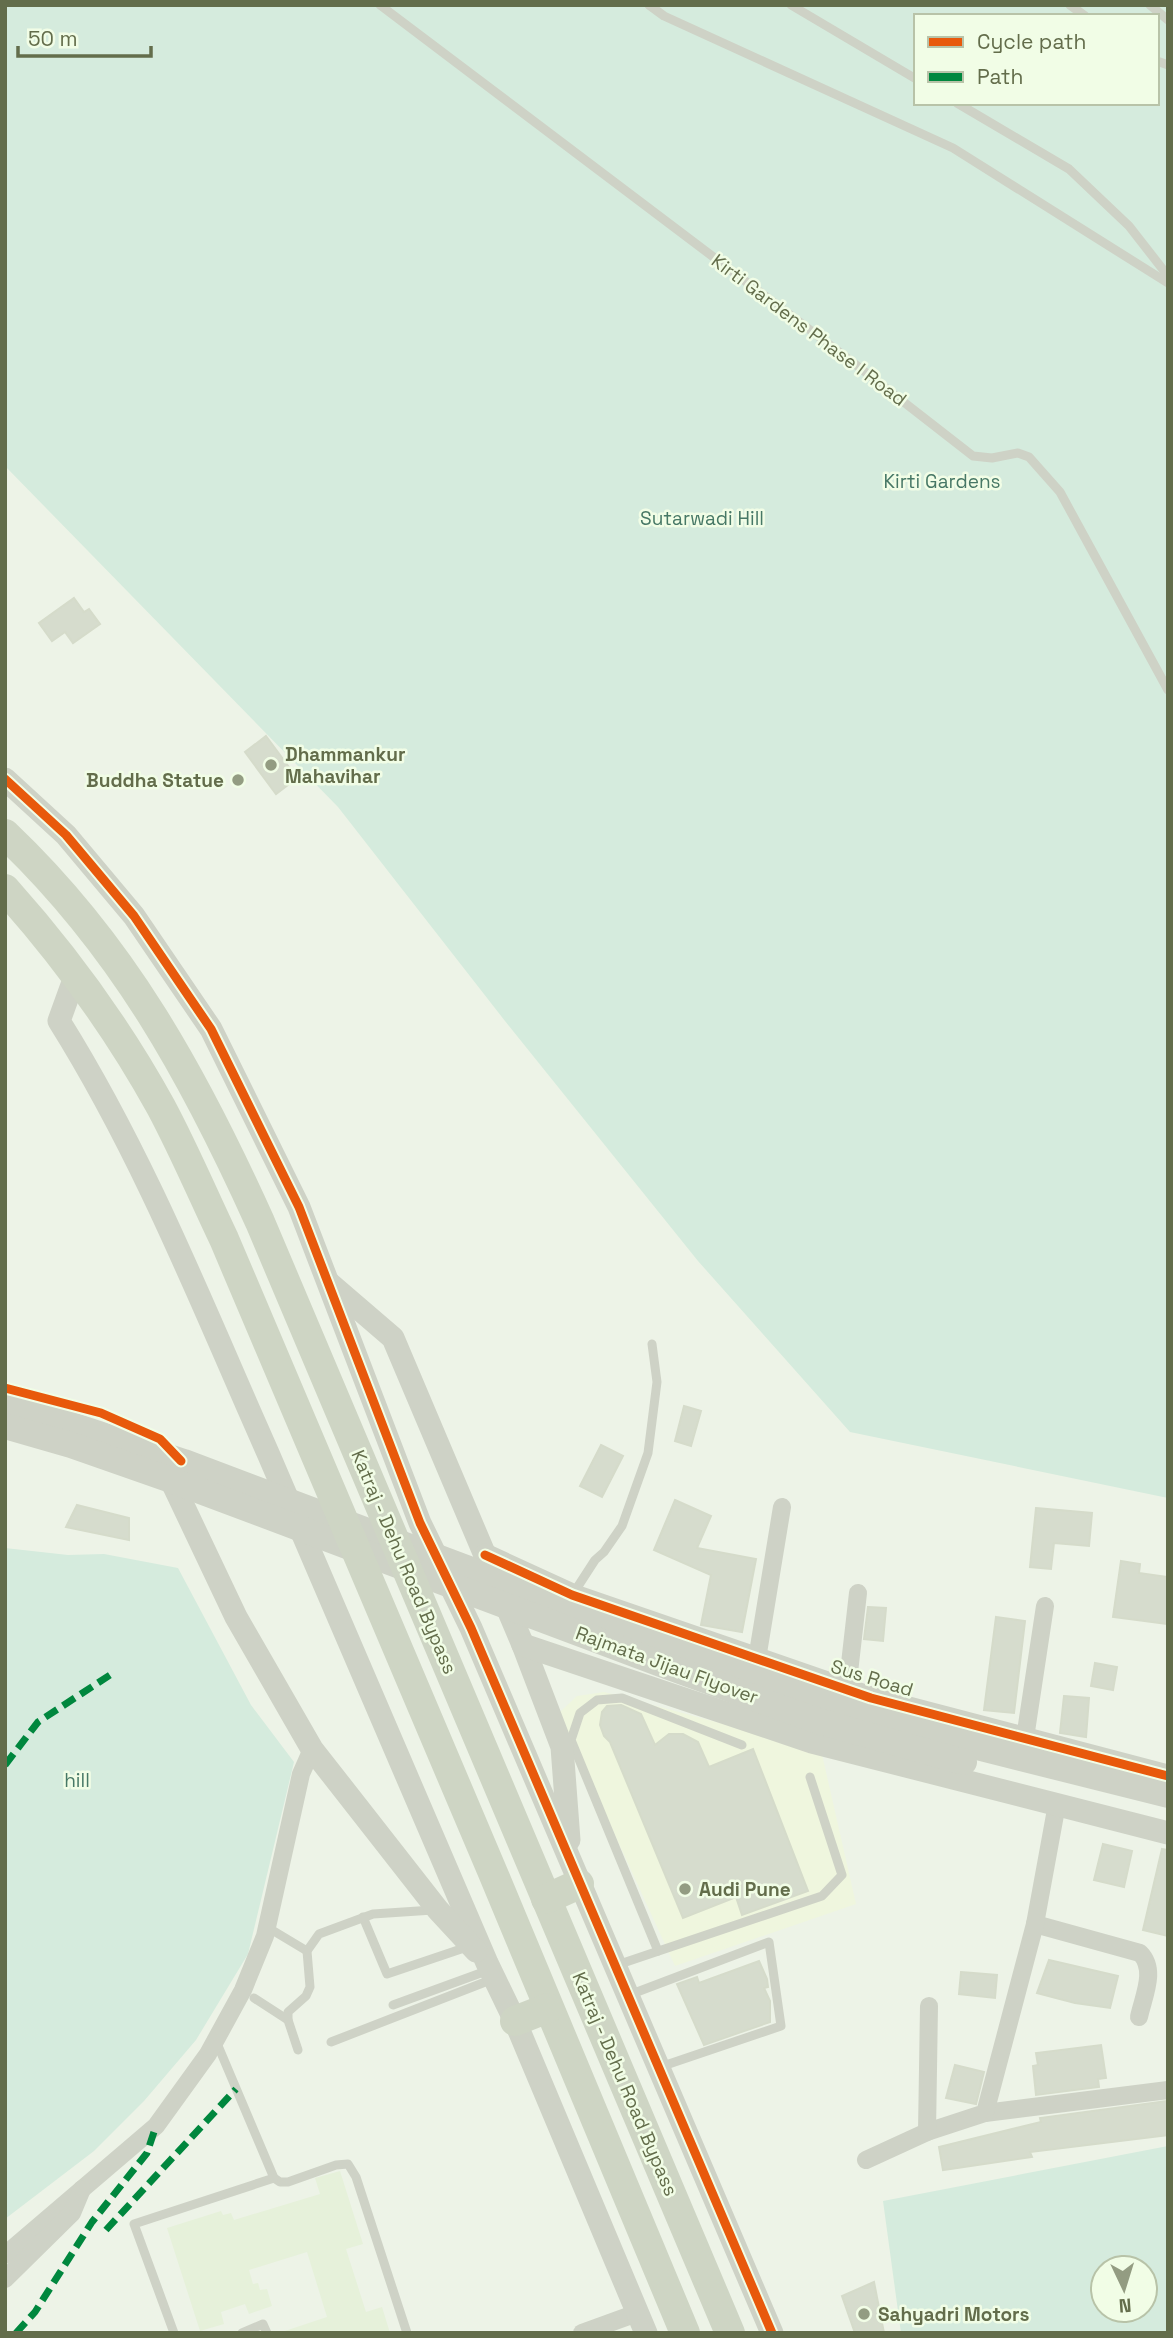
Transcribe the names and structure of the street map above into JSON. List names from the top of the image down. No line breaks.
{"streets":{"highway":["Katraj - Dehu Road Bypass"],"main road":["Rajmata Jijau Flyover"],"street":["Sus Road"],"lane":["Kirti Gardens Phase I Road"]},"crossings":[["Rajmata Jijau Flyover","Sus Road"]],"parks":["Kirti Gardens","Sutarwadi Hill","hill"],"places":["Dhammankur Mahavihar","Buddha Statue","Audi Pune","Sahyadri Motors"],"legend":["Cycle path","Path"],"scale_bar":"50 m","north":"bottom"}
